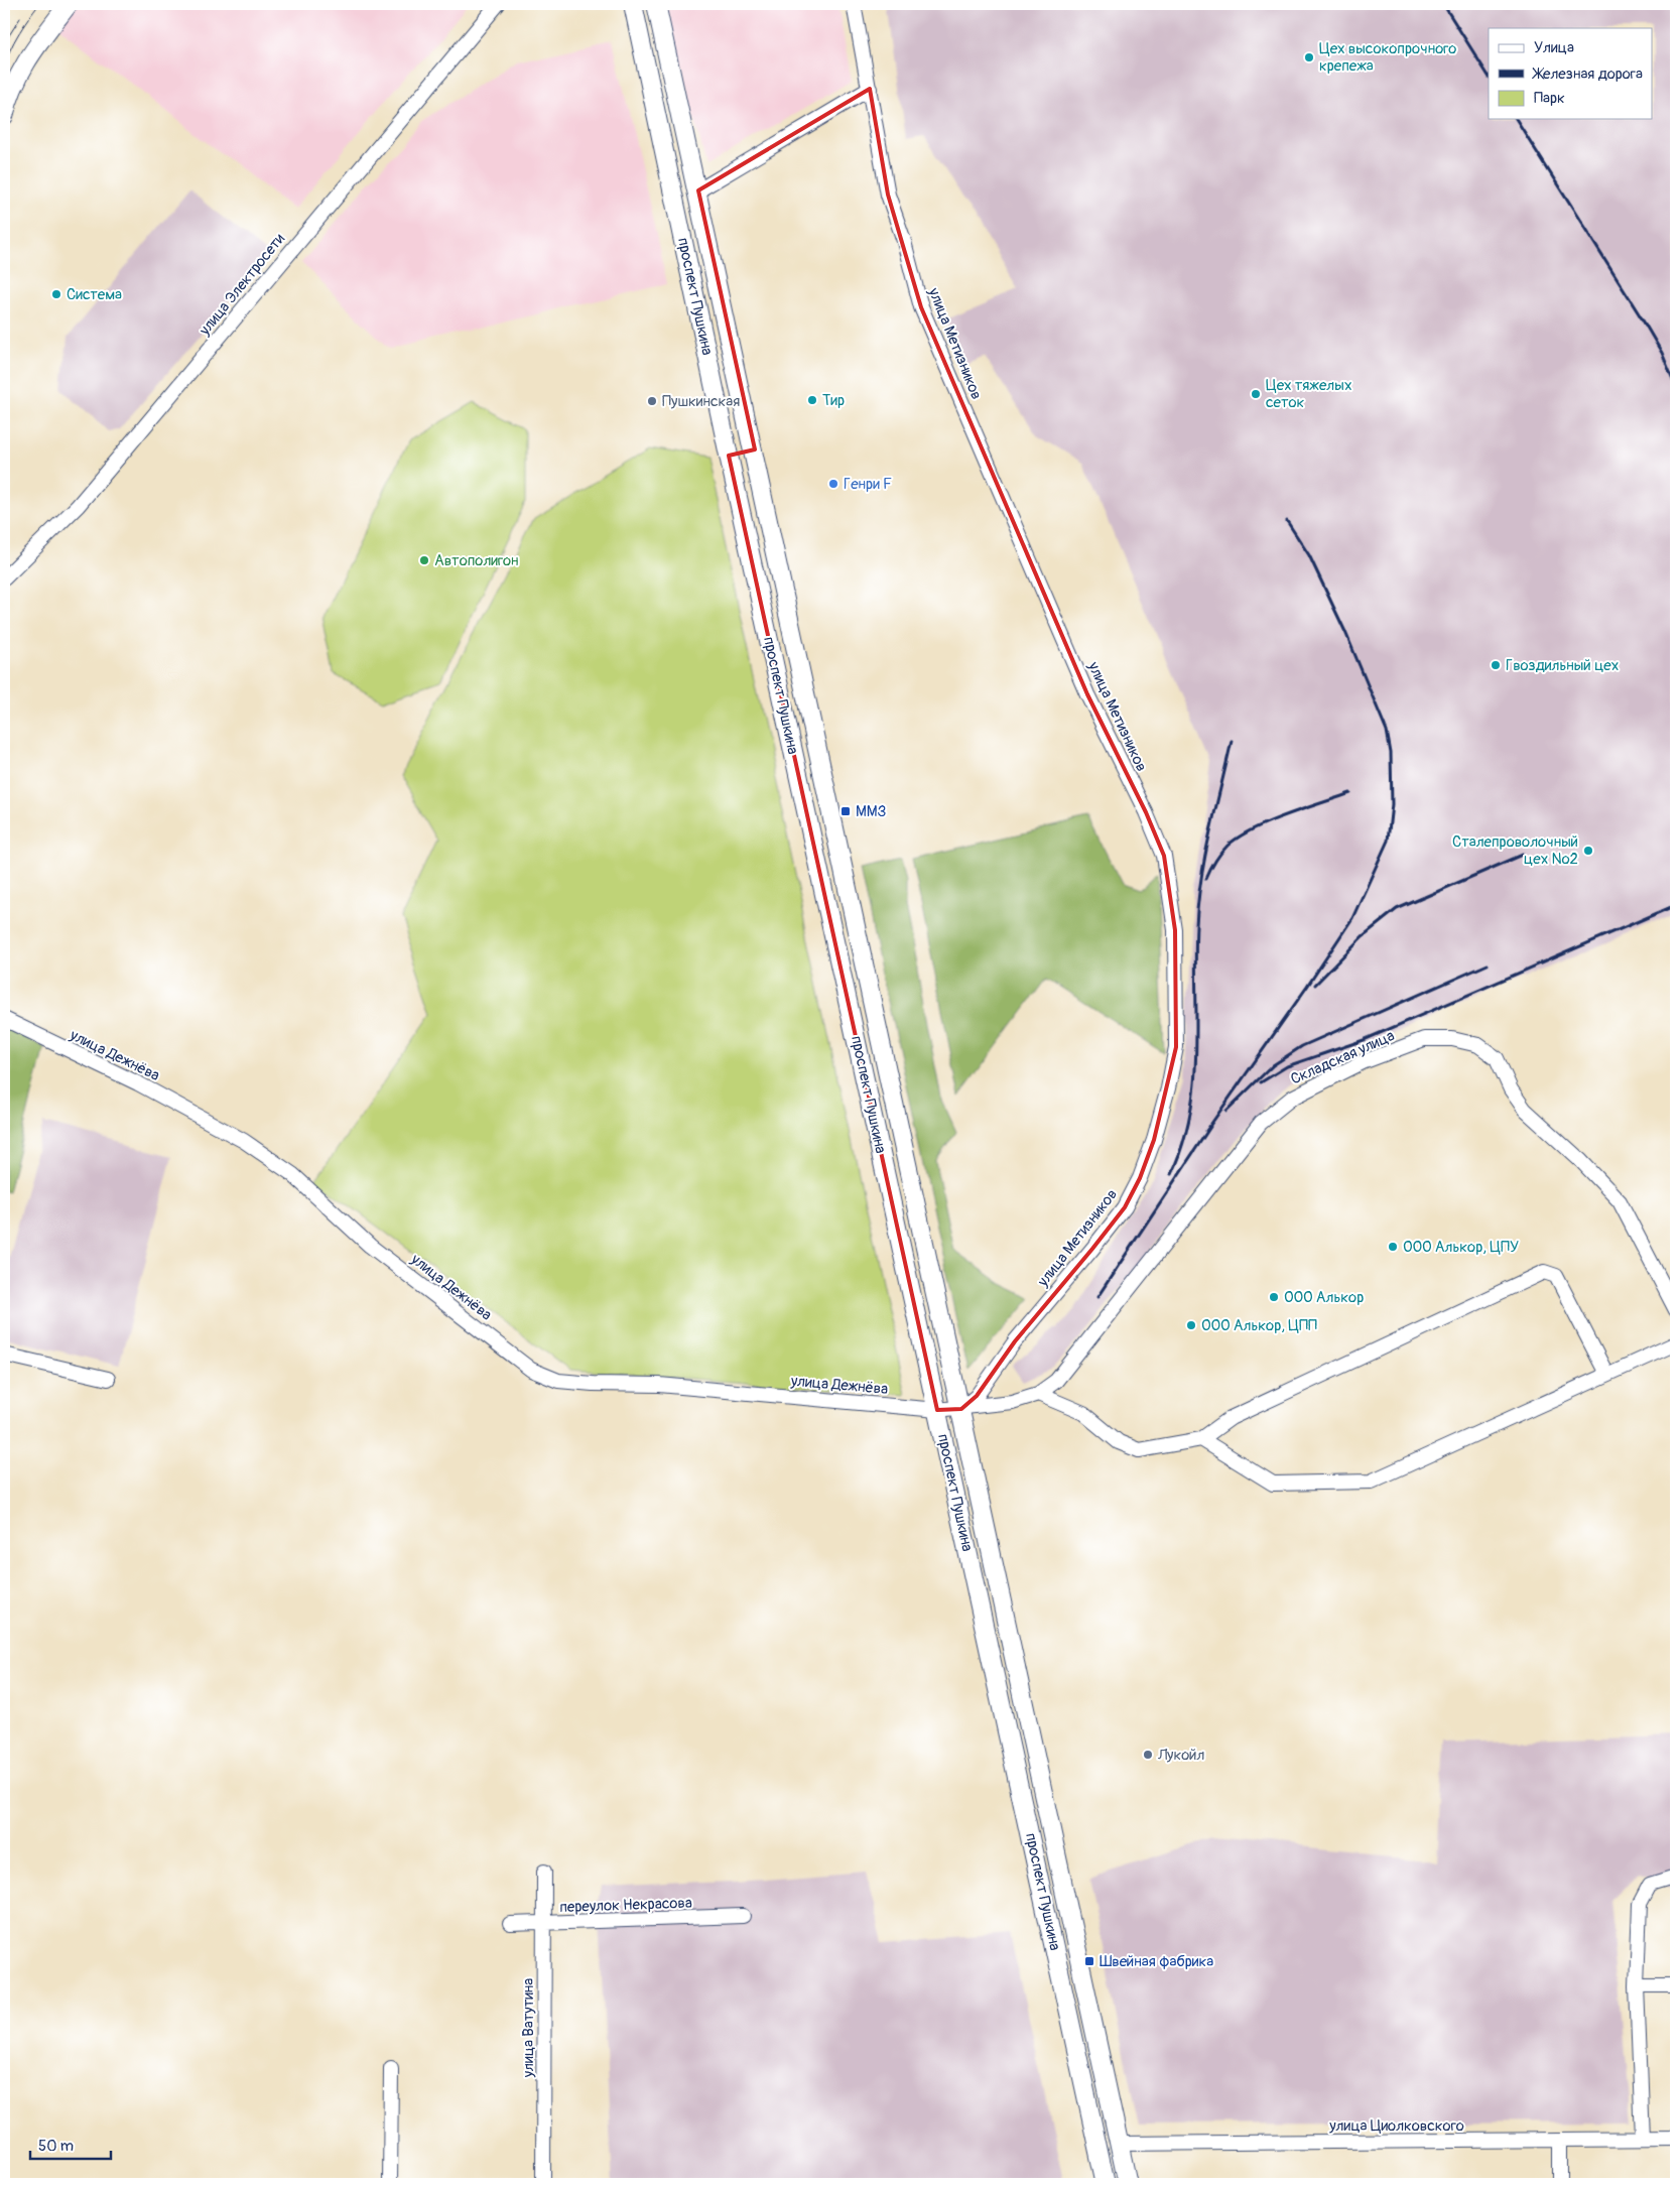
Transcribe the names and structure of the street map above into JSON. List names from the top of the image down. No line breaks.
{"streets":{"main road":["проспект Пушкина"],"street":["улица Электросети","улица Метизников","улица Дежнёва","Складская улица","переулок Некрасова","улица Ватутина","улица Циолковского"]},"crossings":[["проспект Пушкина","улица Метизников"],["проспект Пушкина","улица Дежнёва"],["проспект Пушкина","Складская улица"],["проспект Пушкина","улица Циолковского"],["улица Метизников","улица Дежнёва"],["улица Метизников","Складская улица"],["улица Дежнёва","Складская улица"],["переулок Некрасова","улица Ватутина"]],"places":{"other":["Цех высокопрочного крепежа","Система","Цех тяжелых сеток","Тир","Пушкинская","Генри F","Автополигон","Гвоздильный цех","Сталепроволочный цех №2","ООО Алькор, ЦПУ","ООО Алькор","ООО Алькор, ЦПП","Лукойл"],"transit":["ММЗ","Швейная фабрика"]},"legend":["Улица","Железная дорога","Парк"],"scale_bar":"50 m"}
